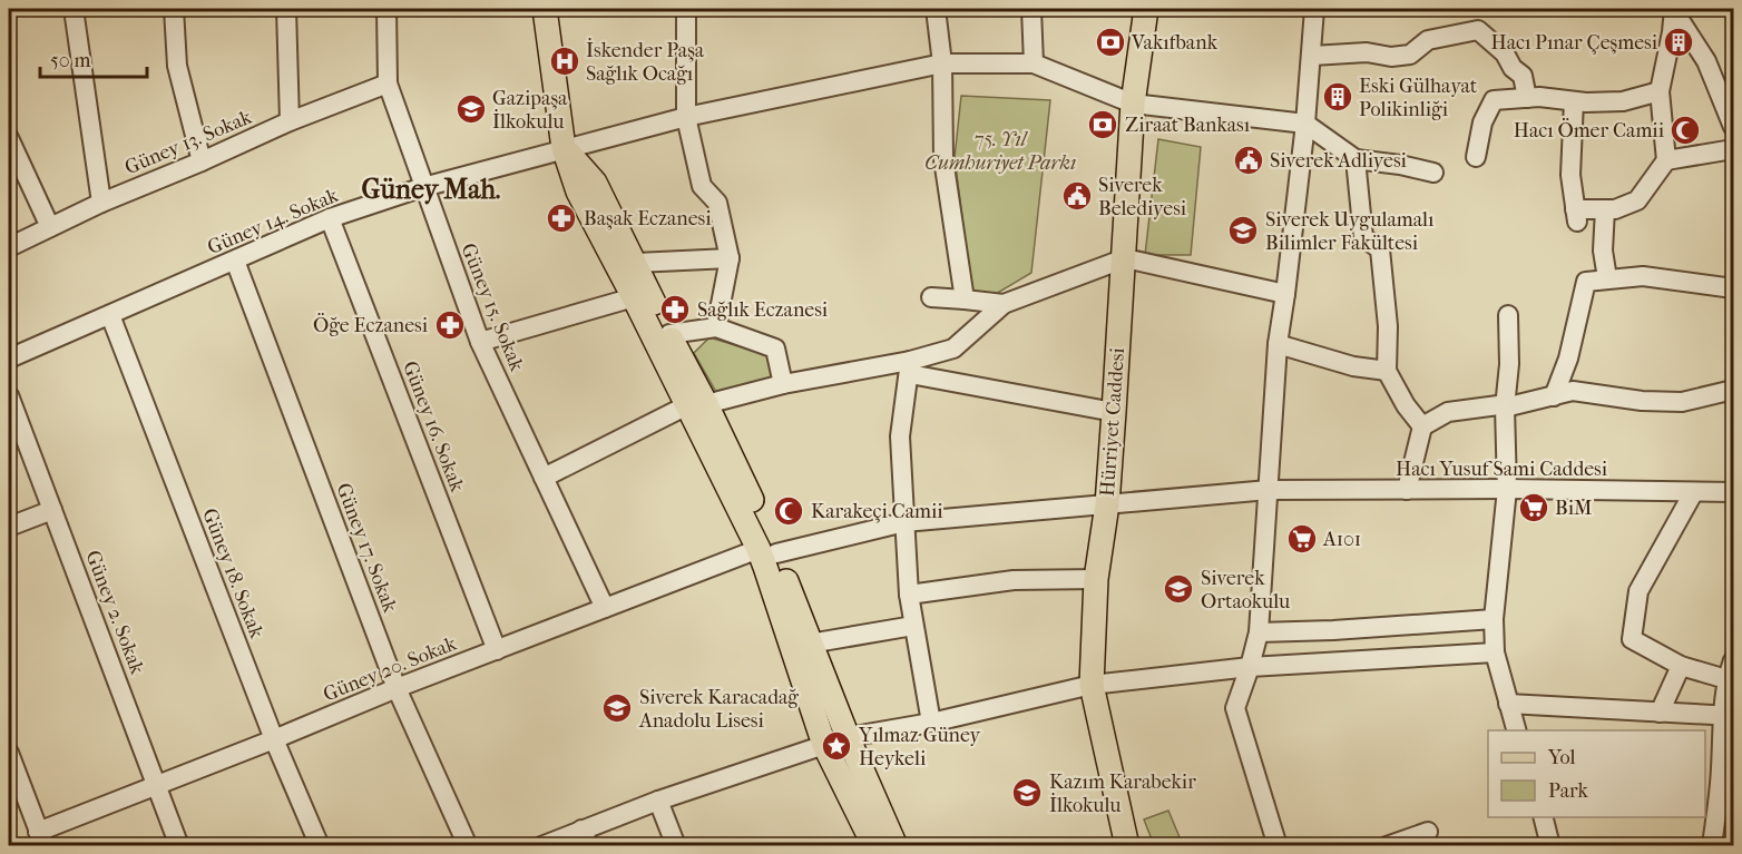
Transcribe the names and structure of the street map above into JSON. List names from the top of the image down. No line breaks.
{"streets":{"main road":["Hürriyet Caddesi"],"street":["Güney 13. Sokak","Güney 14. Sokak","Güney 15. Sokak","Güney 16. Sokak","Hacı Yusuf Sami Caddesi","Güney 17. Sokak","Güney 18. Sokak","Güney 2. Sokak","Güney 20. Sokak"]},"crossings":[["Güney 13. Sokak","Güney 15. Sokak"],["Güney 14. Sokak","Güney 15. Sokak"],["Güney 14. Sokak","Güney 16. Sokak"],["Güney 14. Sokak","Güney 17. Sokak"],["Güney 14. Sokak","Güney 18. Sokak"],["Güney 15. Sokak","Güney 20. Sokak"],["Hürriyet Caddesi","Hacı Yusuf Sami Caddesi"],["Hürriyet Caddesi","Güney 20. Sokak"],["Güney 16. Sokak","Güney 20. Sokak"],["Hacı Yusuf Sami Caddesi","Güney 20. Sokak"],["Güney 17. Sokak","Güney 20. Sokak"],["Güney 18. Sokak","Güney 20. Sokak"],["Güney 2. Sokak","Güney 20. Sokak"]],"districts":["Güney Mah."],"parks":["75. Yıl Cumhuriyet Parkı"],"places":{"bank":["Vakıfbank","Ziraat Bankası"],"building":["Hacı Pınar Çeşmesi","Eski Gülhayat Polikinliği"],"hospital":["İskender Paşa Sağlık Ocağı"],"school or university":["Gazipaşa İlkokulu","Siverek Uygulamalı Bilimler Fakültesi","Siverek Ortaokulu","Siverek Karacadağ Anadolu Lisesi","Kazım Karabekir İlkokulu"],"mosque":["Hacı Ömer Camii","Karakeçi Camii"],"public building":["Siverek Adliyesi","Siverek Belediyesi"],"pharmacy":["Başak Eczanesi","Sağlık Eczanesi","Öğe Eczanesi"],"supermarket":["BiM","A101"],"place":["Yılmaz Güney Heykeli"]},"legend":["Yol","Park"],"scale_bar":"50 m"}
